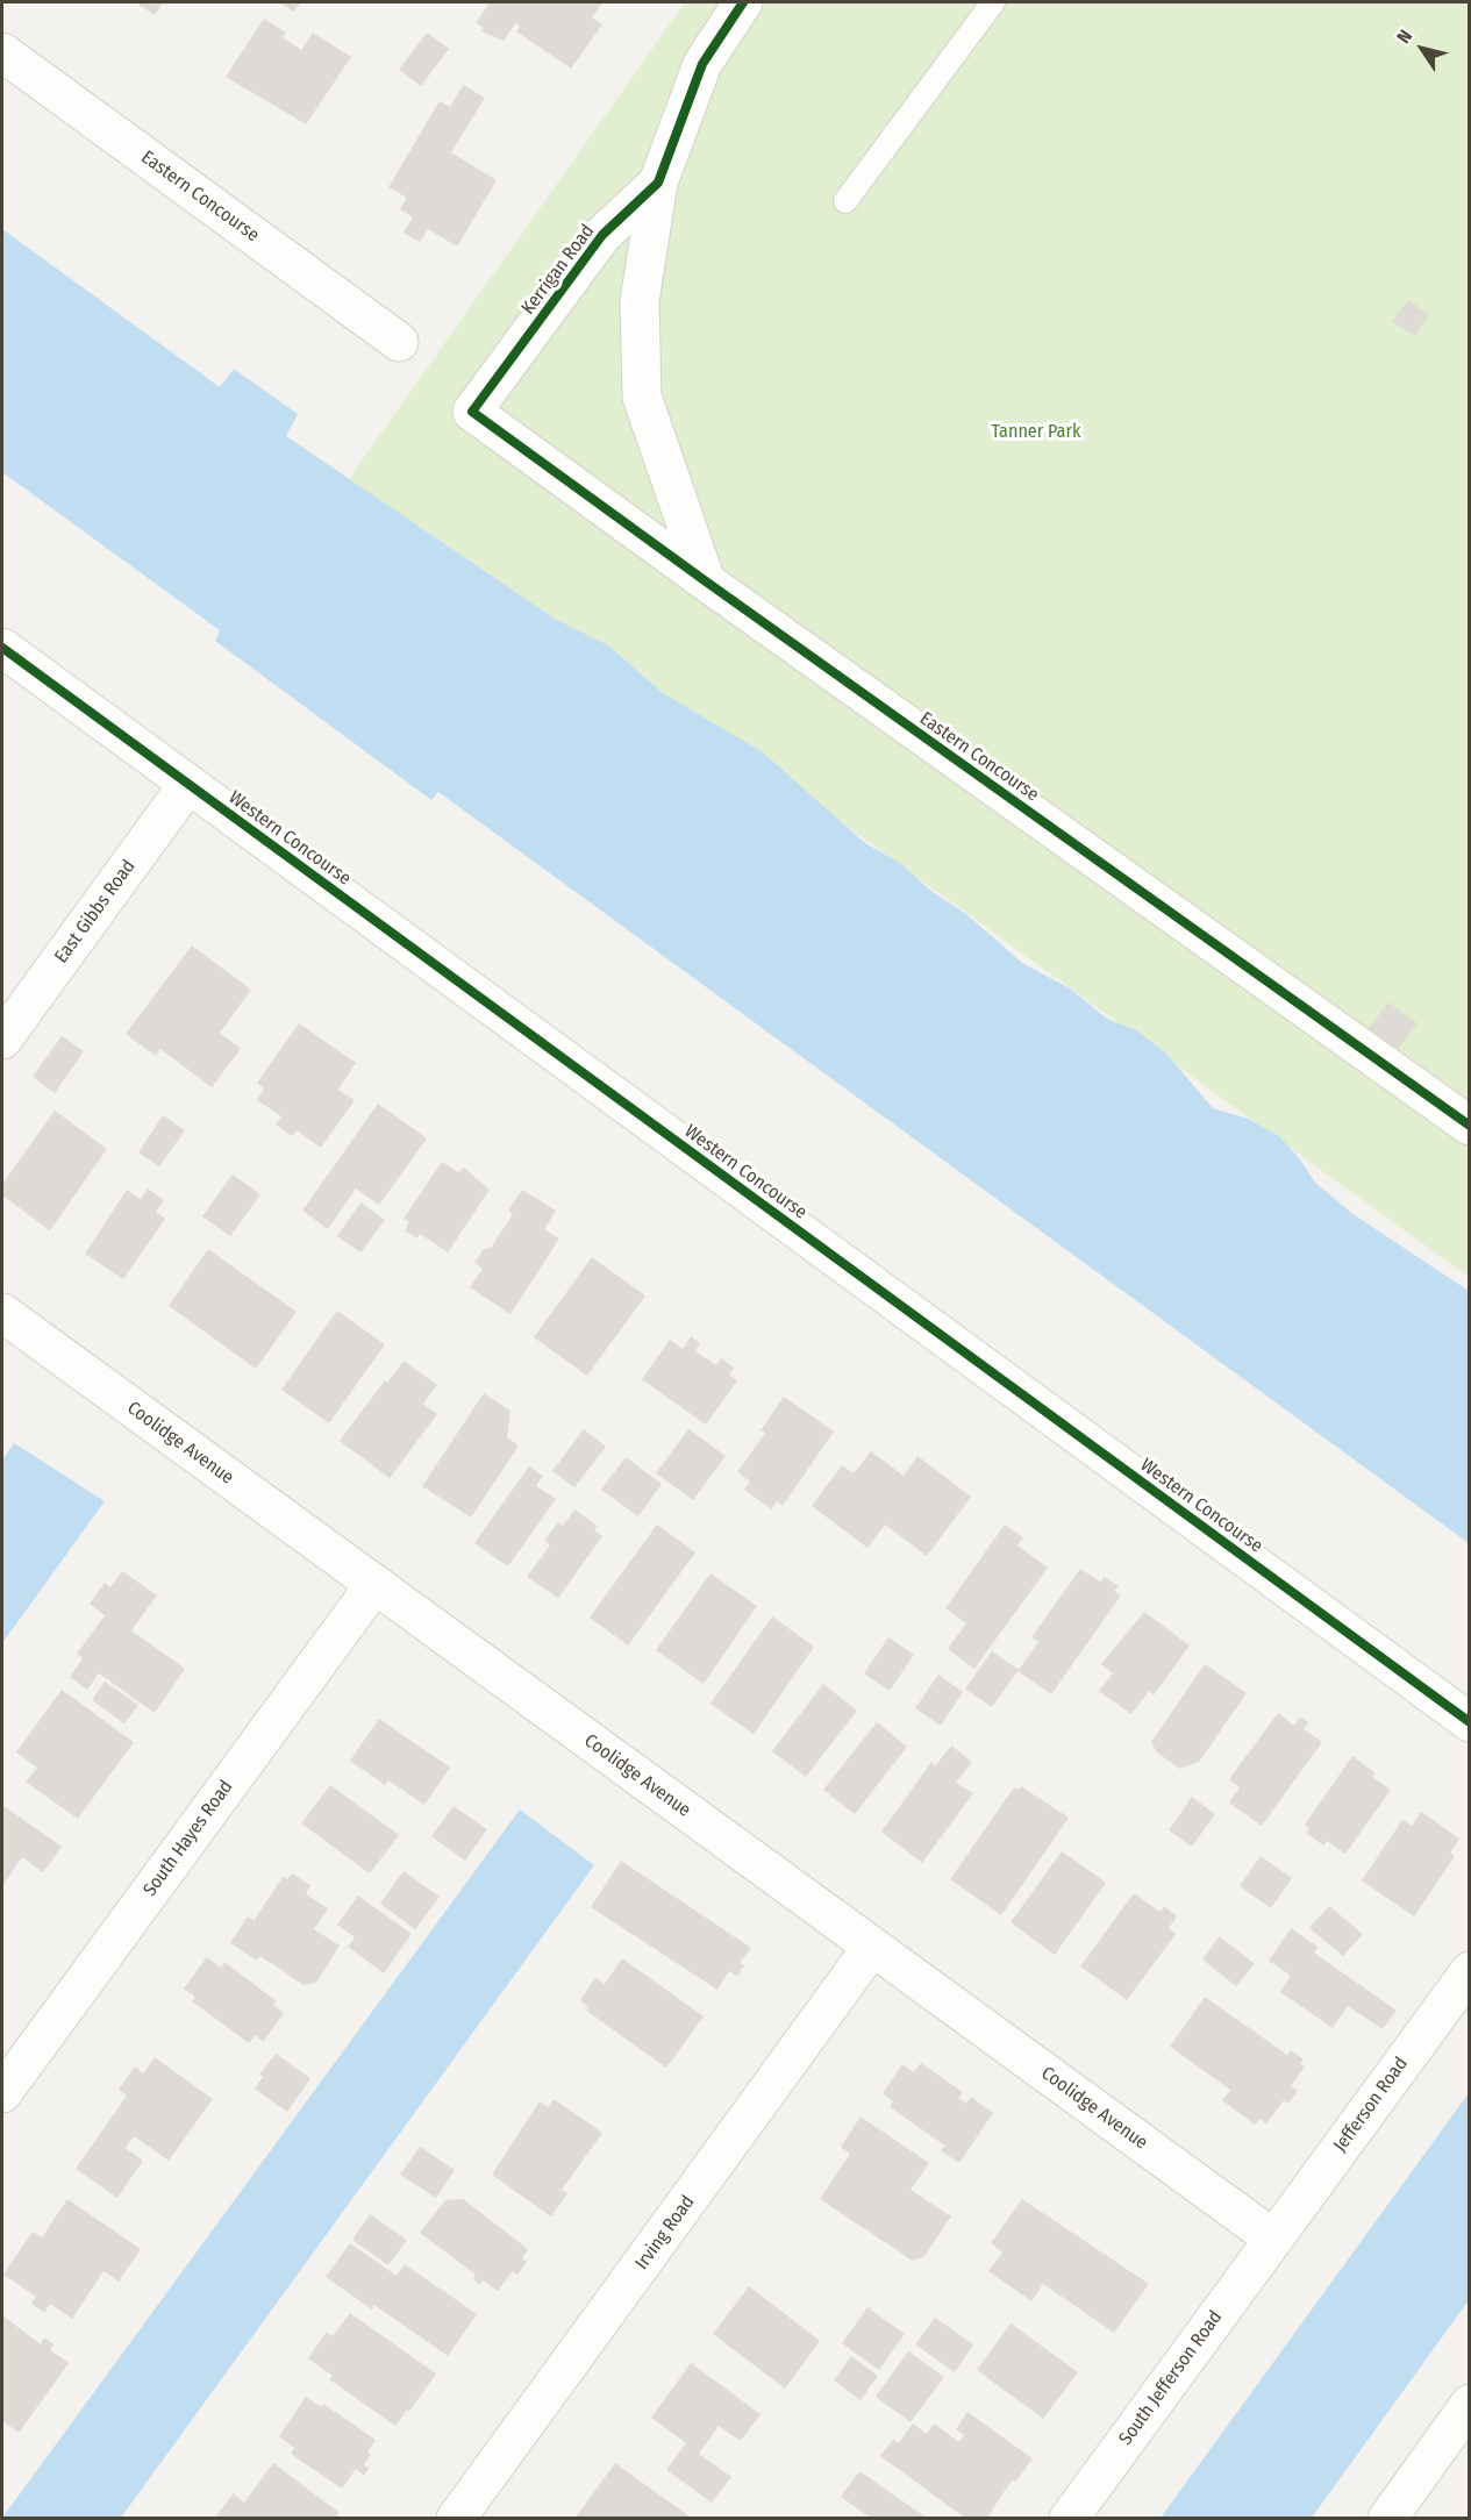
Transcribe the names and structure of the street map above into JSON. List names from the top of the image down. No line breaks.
{"streets":{"street":["Eastern Concourse","Kerrigan Road","Western Concourse","East Gibbs Road","Coolidge Avenue","South Hayes Road","Jefferson Road","Irving Road","South Jefferson Road"]},"crossings":[["Eastern Concourse","Kerrigan Road"],["Western Concourse","East Gibbs Road"],["Coolidge Avenue","South Hayes Road"],["Coolidge Avenue","Jefferson Road"],["Coolidge Avenue","Irving Road"],["Coolidge Avenue","South Jefferson Road"],["Jefferson Road","South Jefferson Road"]],"parks":["Tanner Park"],"north":"top left"}
